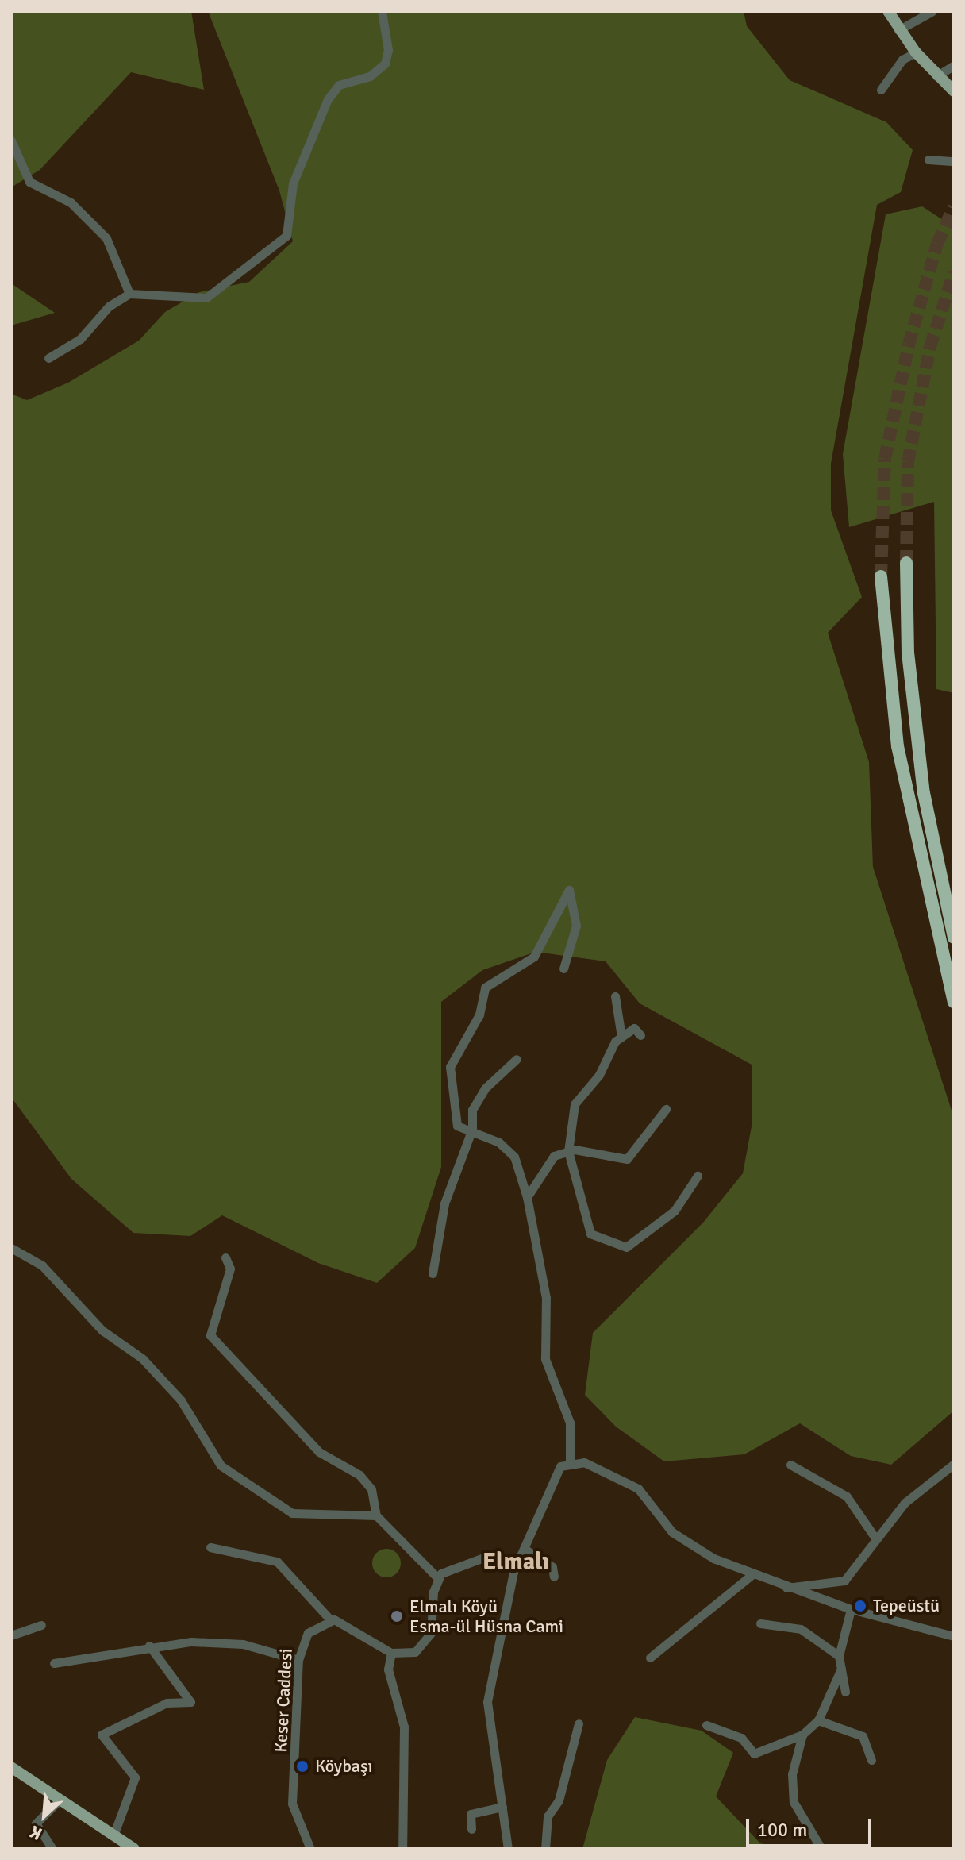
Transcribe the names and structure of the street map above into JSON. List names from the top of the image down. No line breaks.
{"streets":{"street":["Keser Caddesi"]},"districts":["Elmalı"],"places":["Tepeüstü","Elmalı Köyü Esma-ül Hüsna Cami","Köybaşı"],"scale_bar":"100 m","north":"bottom left"}
